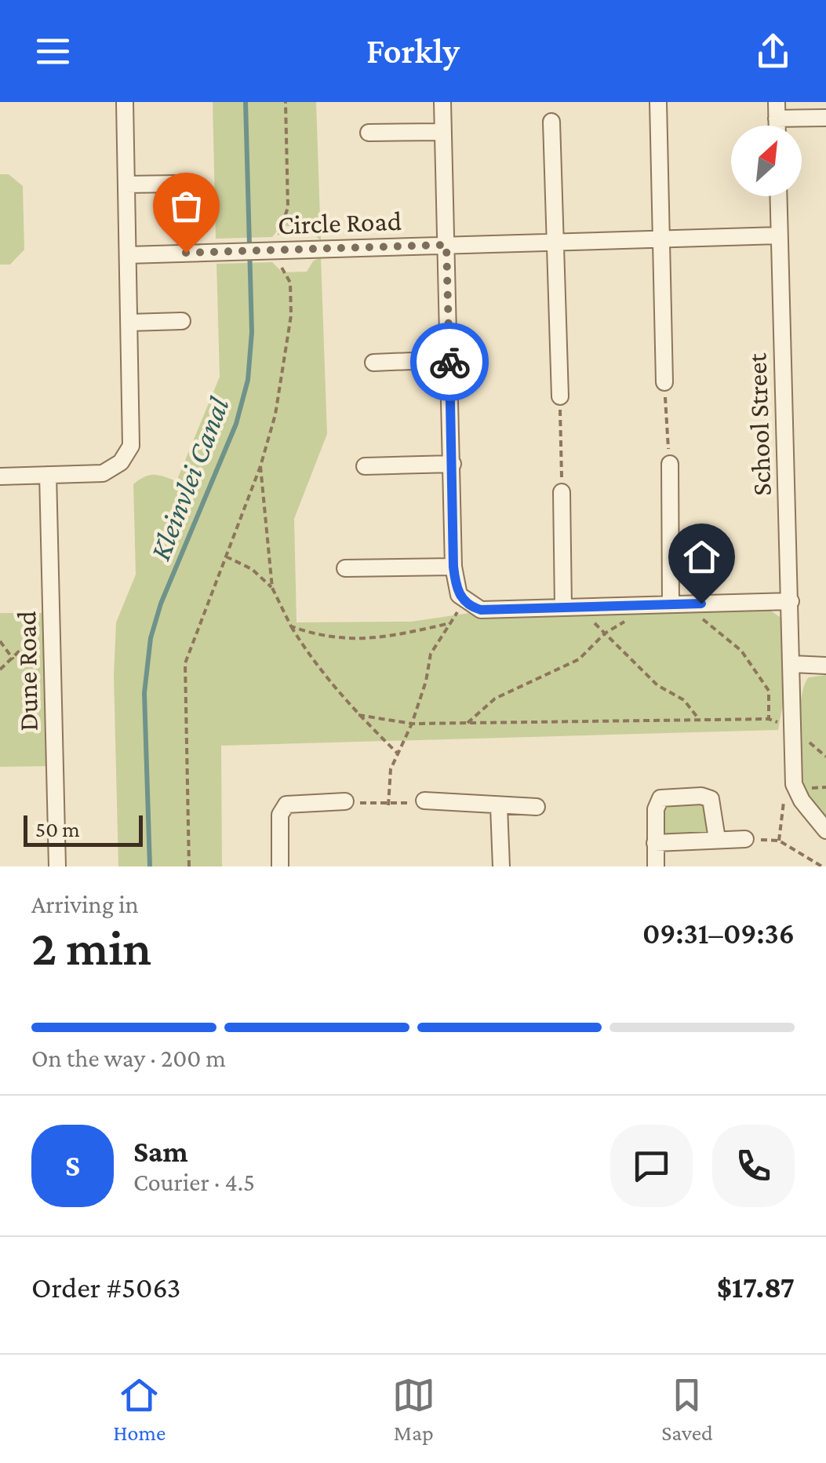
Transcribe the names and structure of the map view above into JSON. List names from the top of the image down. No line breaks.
{"streets":{"street":["Circle Road","School Street","Dune Road"]},"crossings":[["Circle Road","School Street"]],"water":["Kleinvlei Canal"],"scale_bar":"50 m","north":"top right","page":{"header":"Forkly","scale":"50 m","heading":["2 min","Arriving in","09:31–09:36"],"panel":["Sam","Courier · 4.5","Order #5063","$17.87"],"bar":"On the way · 200 m","round":"S","tabs":["Home","Map","Saved"]}}
